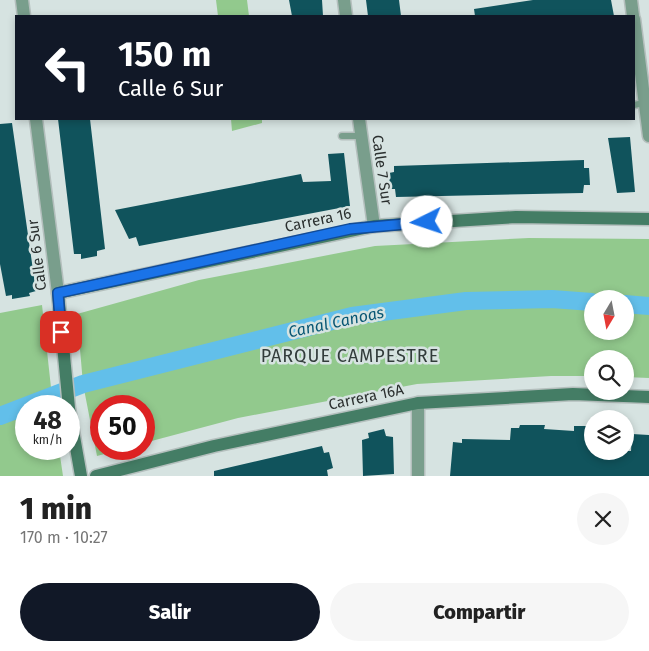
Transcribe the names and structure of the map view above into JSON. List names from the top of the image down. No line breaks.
{"streets":{"main road":["Carrera 16","Calle 6 Sur","Carrera 16A"],"street":["Calle 7 Sur"]},"crossings":[["Calle 7 Sur","Carrera 16"],["Carrera 16","Calle 6 Sur"]],"districts":["PARQUE CAMPESTRE"],"water":["Canal Canoas"],"north":"bottom","page":{"turn":["150 m","Calle 6 Sur"],"speed":"48 km/h","limit":"50","heading":["1 min","170 m · 10:27"],"buttons":["Salir","Compartir"]}}
